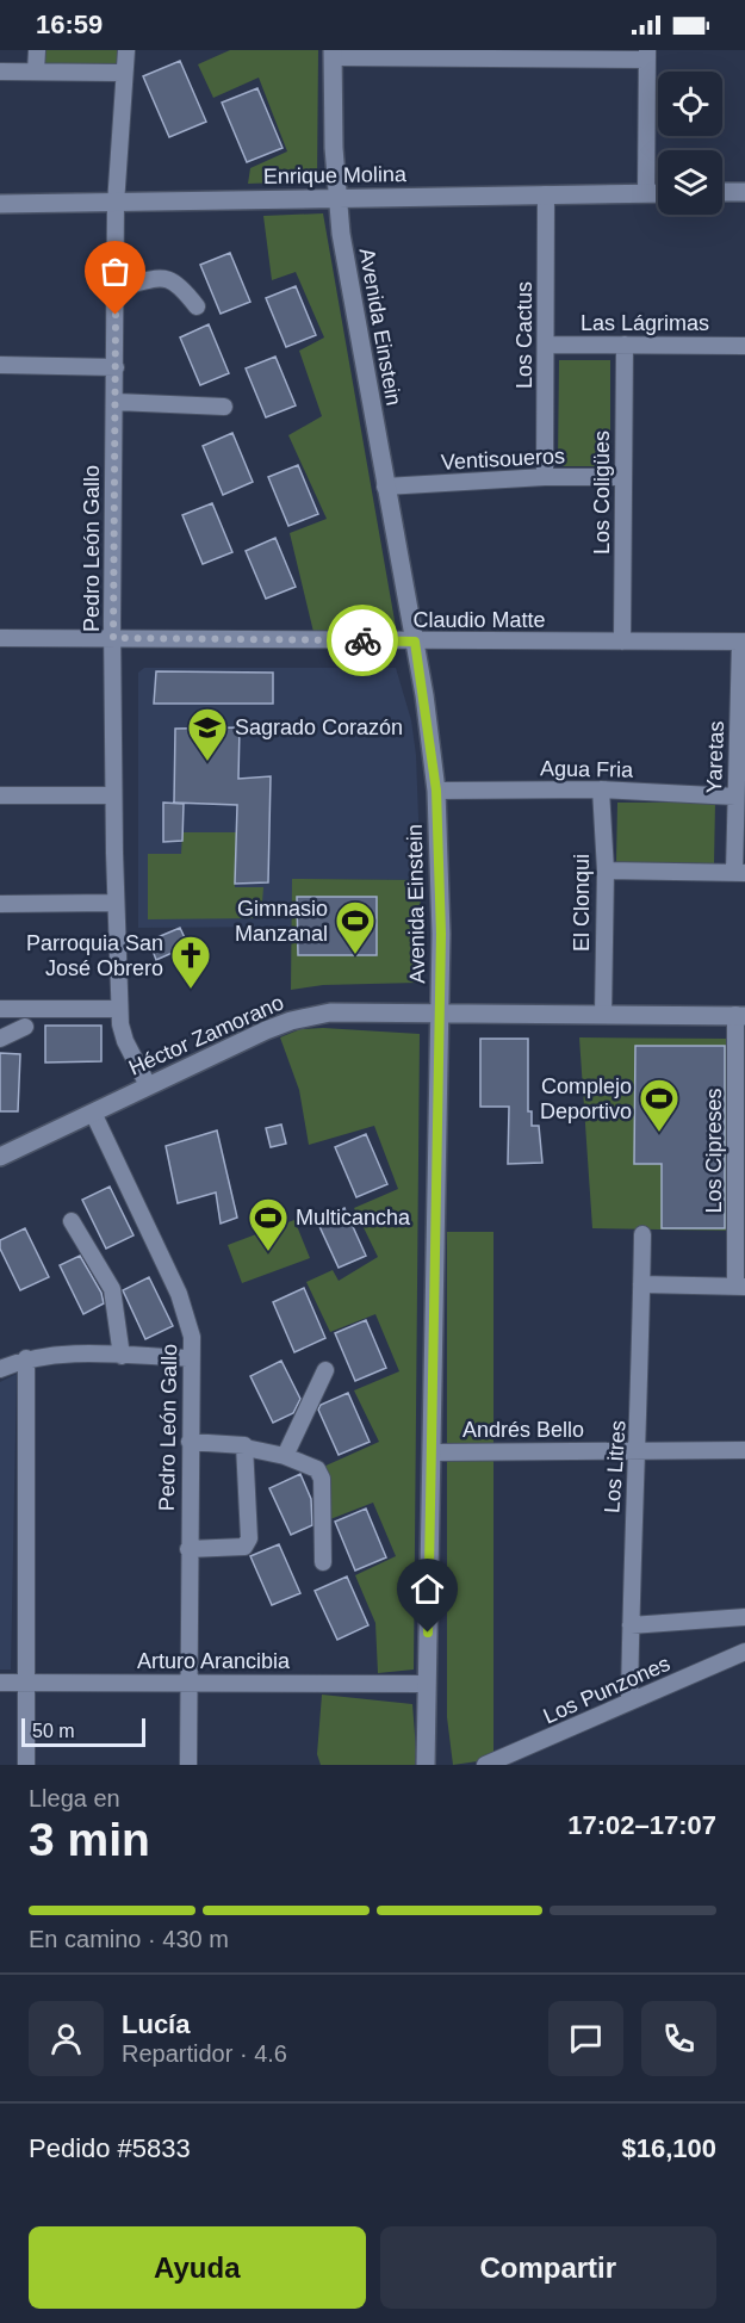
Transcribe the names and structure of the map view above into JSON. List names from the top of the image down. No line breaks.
{"streets":{"main road":["Enrique Molina","Avenida Einstein","Héctor Zamorano"],"street":["Las Lágrimas","Los Cactus","Ventisoueros","Los Coligües","Pedro León Gallo","Claudio Matte","Yaretas","Agua Fria","El Clonqui","Los Cipreses","Andrés Bello","Los Litres","Arturo Arancibia","Los Punzones"]},"crossings":[["Enrique Molina","Avenida Einstein"],["Enrique Molina","Los Cactus"],["Enrique Molina","Pedro León Gallo"],["Las Lágrimas","Los Cactus"],["Las Lágrimas","Los Coligües"],["Avenida Einstein","Ventisoueros"],["Avenida Einstein","Claudio Matte"],["Avenida Einstein","Agua Fria"],["Avenida Einstein","Héctor Zamorano"],["Avenida Einstein","Andrés Bello"],["Avenida Einstein","Arturo Arancibia"],["Los Cactus","Ventisoueros"],["Ventisoueros","Los Coligües"],["Los Coligües","Claudio Matte"],["Pedro León Gallo","Claudio Matte"],["Pedro León Gallo","Héctor Zamorano"],["Pedro León Gallo","Arturo Arancibia"],["Claudio Matte","Yaretas"],["Yaretas","Agua Fria"],["Agua Fria","El Clonqui"],["El Clonqui","Héctor Zamorano"],["Héctor Zamorano","Los Cipreses"],["Andrés Bello","Los Litres"],["Los Litres","Los Punzones"]],"places":{"school or university":["Sagrado Corazón"],"sports":["Gimnasio Manzanal","Complejo Deportivo","Multicancha"],"church":["Parroquia San José Obrero"]},"scale_bar":"50 m","page":{"status":"16:59","scale":"50 m","heading":["3 min","Llega en","17:02–17:07"],"panel":["Lucía","Repartidor · 4.6","Pedido #5833","$16,100"],"bar":"En camino · 430 m","buttons":["Ayuda","Compartir"]}}
